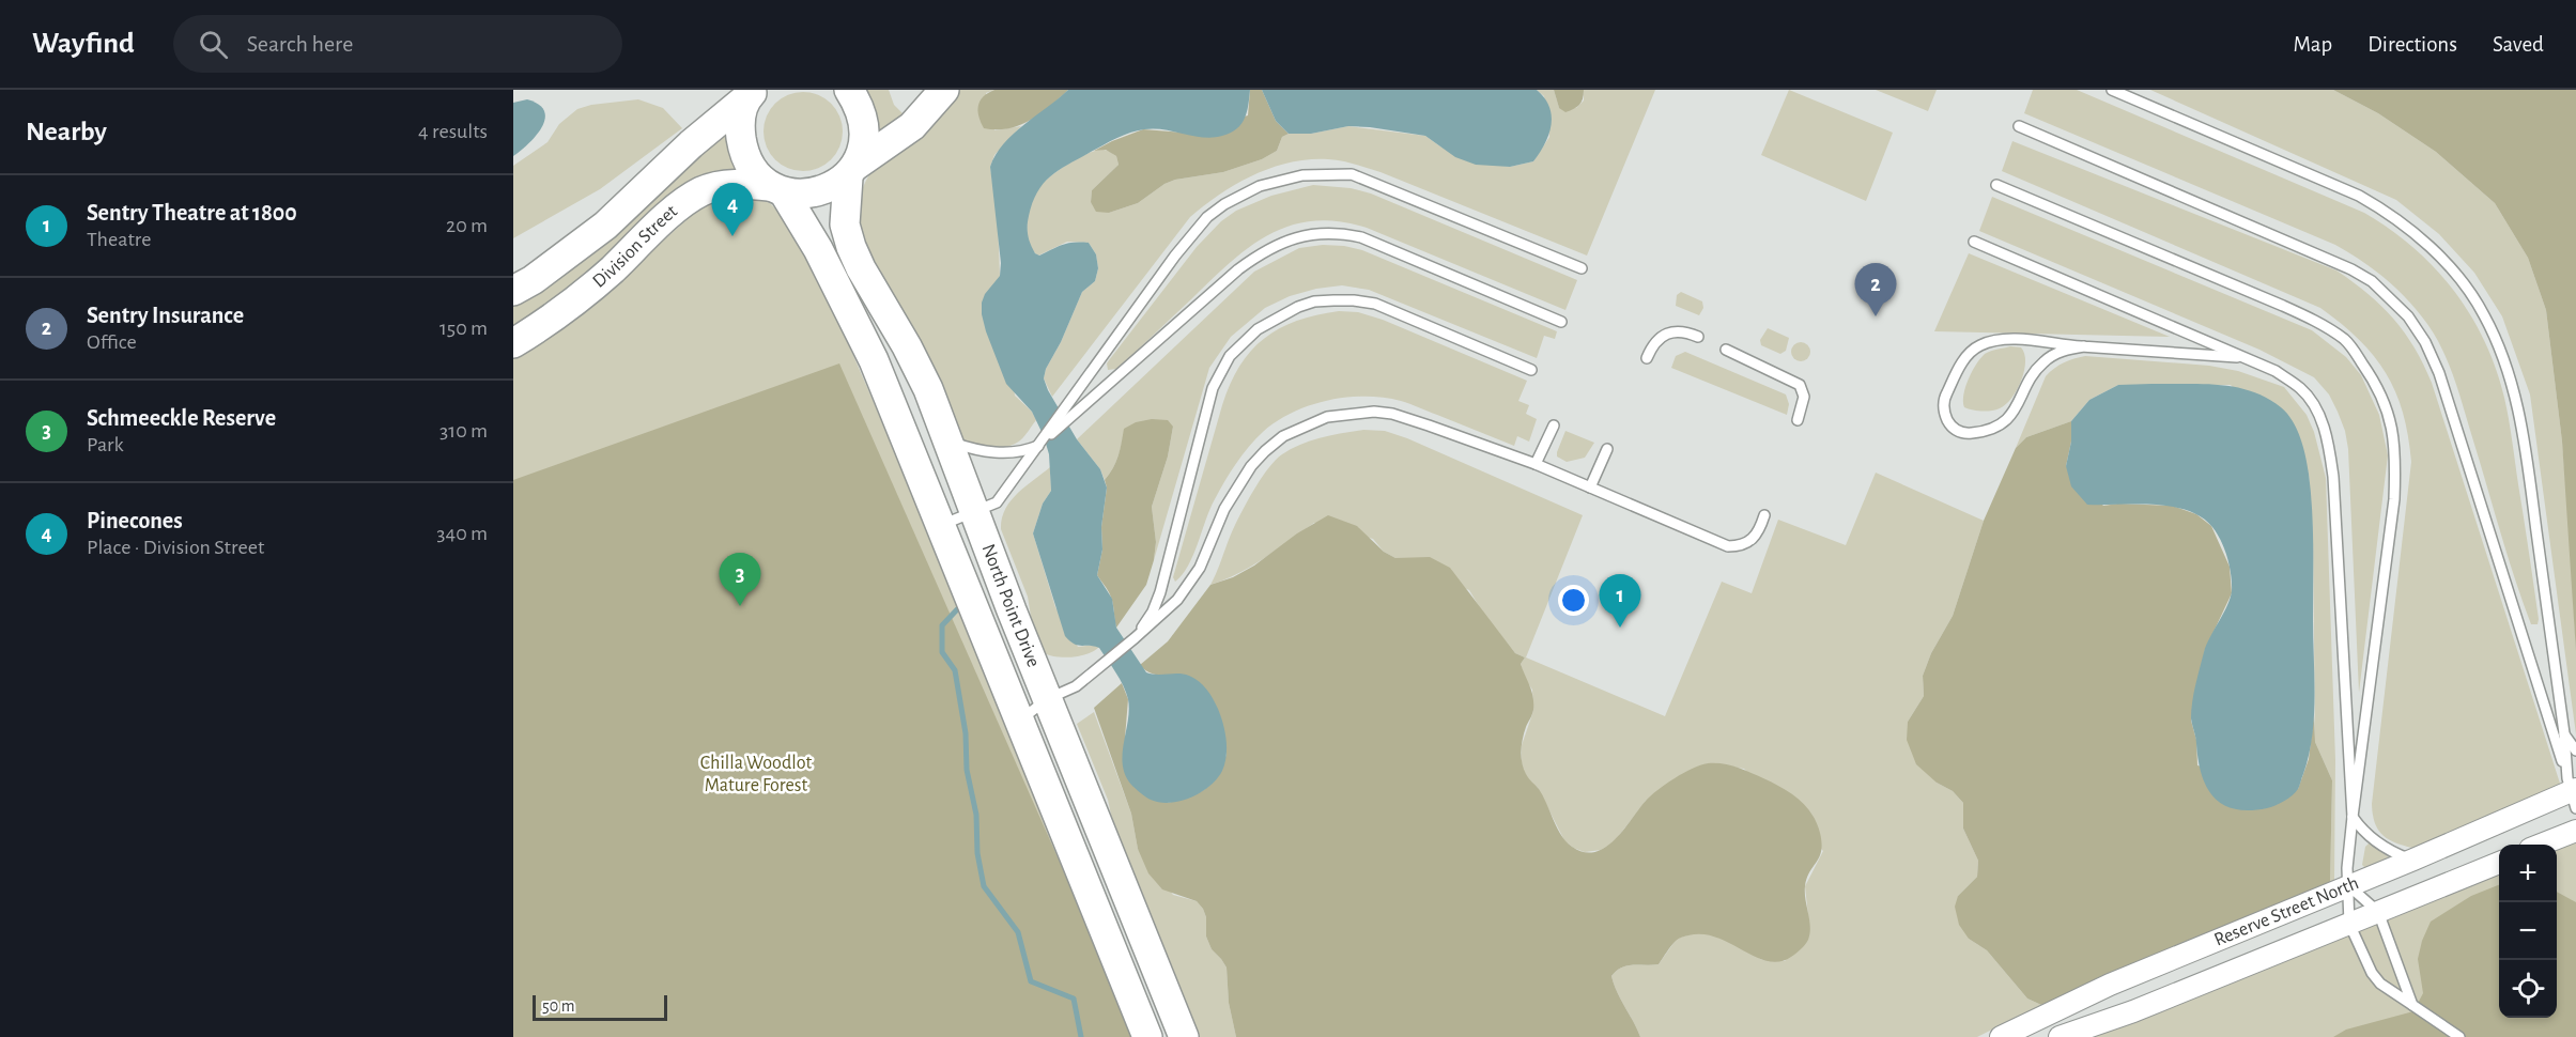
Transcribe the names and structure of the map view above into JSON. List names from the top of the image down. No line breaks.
{"streets":{"street":["Division Street","North Point Drive","Reserve Street North"]},"crossings":[["Division Street","North Point Drive"]],"parks":["Chilla Woodlot Mature Forest"],"scale_bar":"50 m","page":{"header":"Wayfind","search":"Search here","nav":["Map","Directions","Saved"],"heading":["Nearby","4 results"],"list":[{"mark":"1","name":"Sentry Theatre at 1800","note":"Theatre","value":"20 m"},{"mark":"2","name":"Sentry Insurance","note":"Office","value":"150 m"},{"mark":"3","name":"Schmeeckle Reserve","note":"Park","value":"310 m"},{"mark":"4","name":"Pinecones","note":"Place · Division Street","value":"340 m"}],"pins":["4","2","3","1"],"map_buttons":["+","−"],"scale":"50 m"}}
